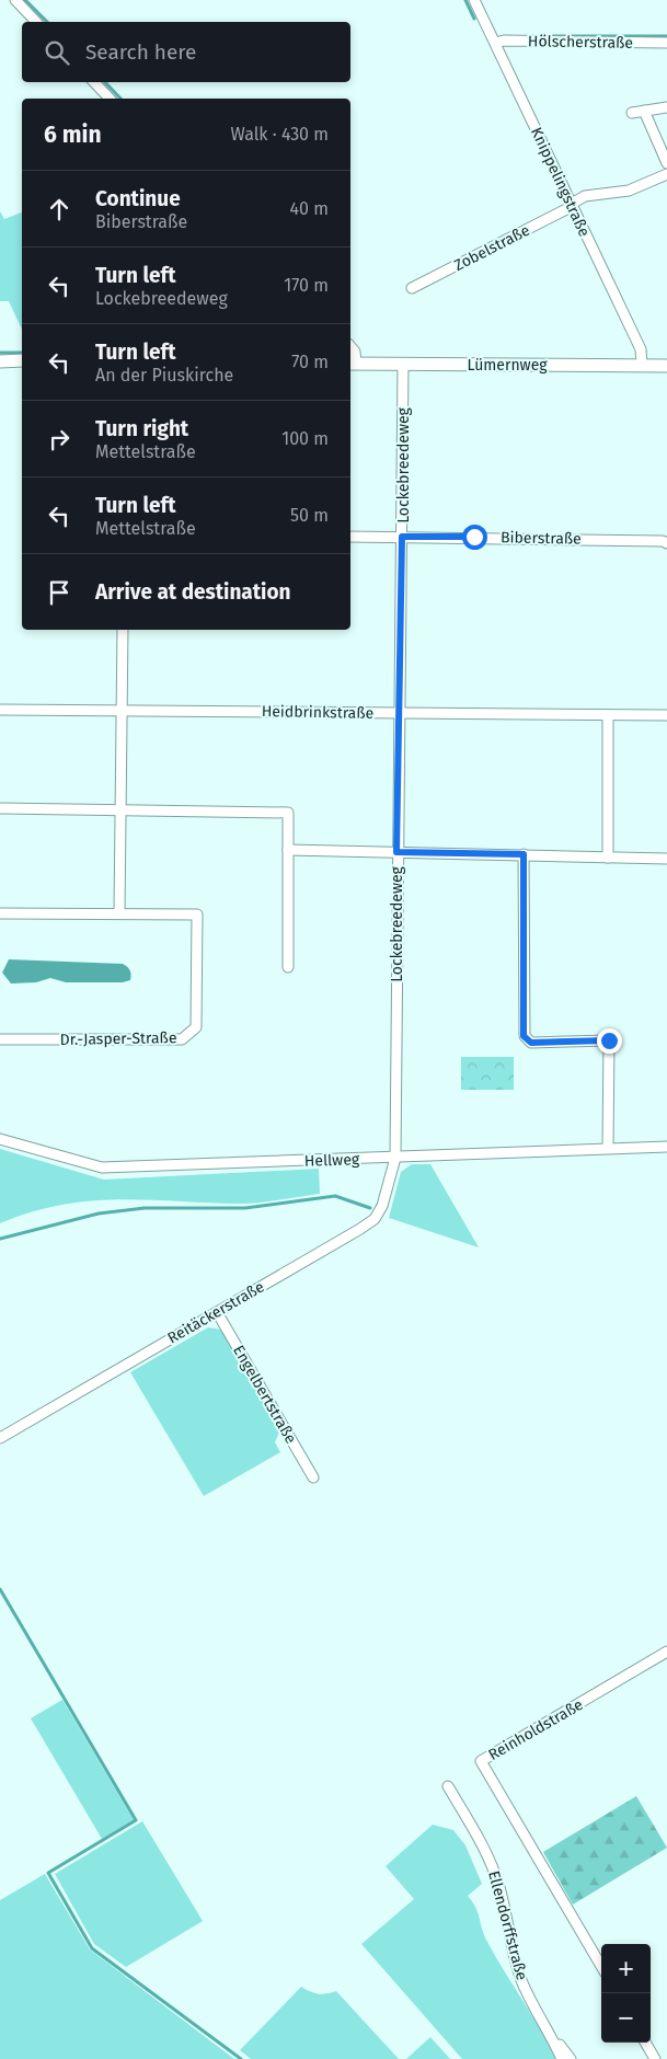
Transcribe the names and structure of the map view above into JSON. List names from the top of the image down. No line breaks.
{"streets":{"street":["Hölscherstraße","Knippelingstraße","Zobelstraße","Lümernweg","Lockebreedeweg","Biberstraße","Heidbrinkstraße","Dr.-Jasper-Straße","Hellweg","Reitäckerstraße","Engelbertstraße","Reinholdstraße","Ellendorffstraße"]},"crossings":[["Hölscherstraße","Knippelingstraße"],["Knippelingstraße","Zobelstraße"],["Knippelingstraße","Lümernweg"],["Lümernweg","Lockebreedeweg"],["Lockebreedeweg","Biberstraße"],["Lockebreedeweg","Heidbrinkstraße"],["Lockebreedeweg","Hellweg"],["Lockebreedeweg","Reitäckerstraße"],["Hellweg","Reitäckerstraße"],["Reitäckerstraße","Engelbertstraße"]],"page":{"search":"Search here","heading":["6 min","Walk · 430 m"],"list":[["Continue","Biberstraße","40 m"],["Turn left","Lockebreedeweg","170 m"],["Turn left","An der Piuskirche","70 m"],["Turn right","Mettelstraße","100 m"],["Turn left","Mettelstraße","50 m"],"Arrive at destination"],"map_buttons":["+","−"]}}
